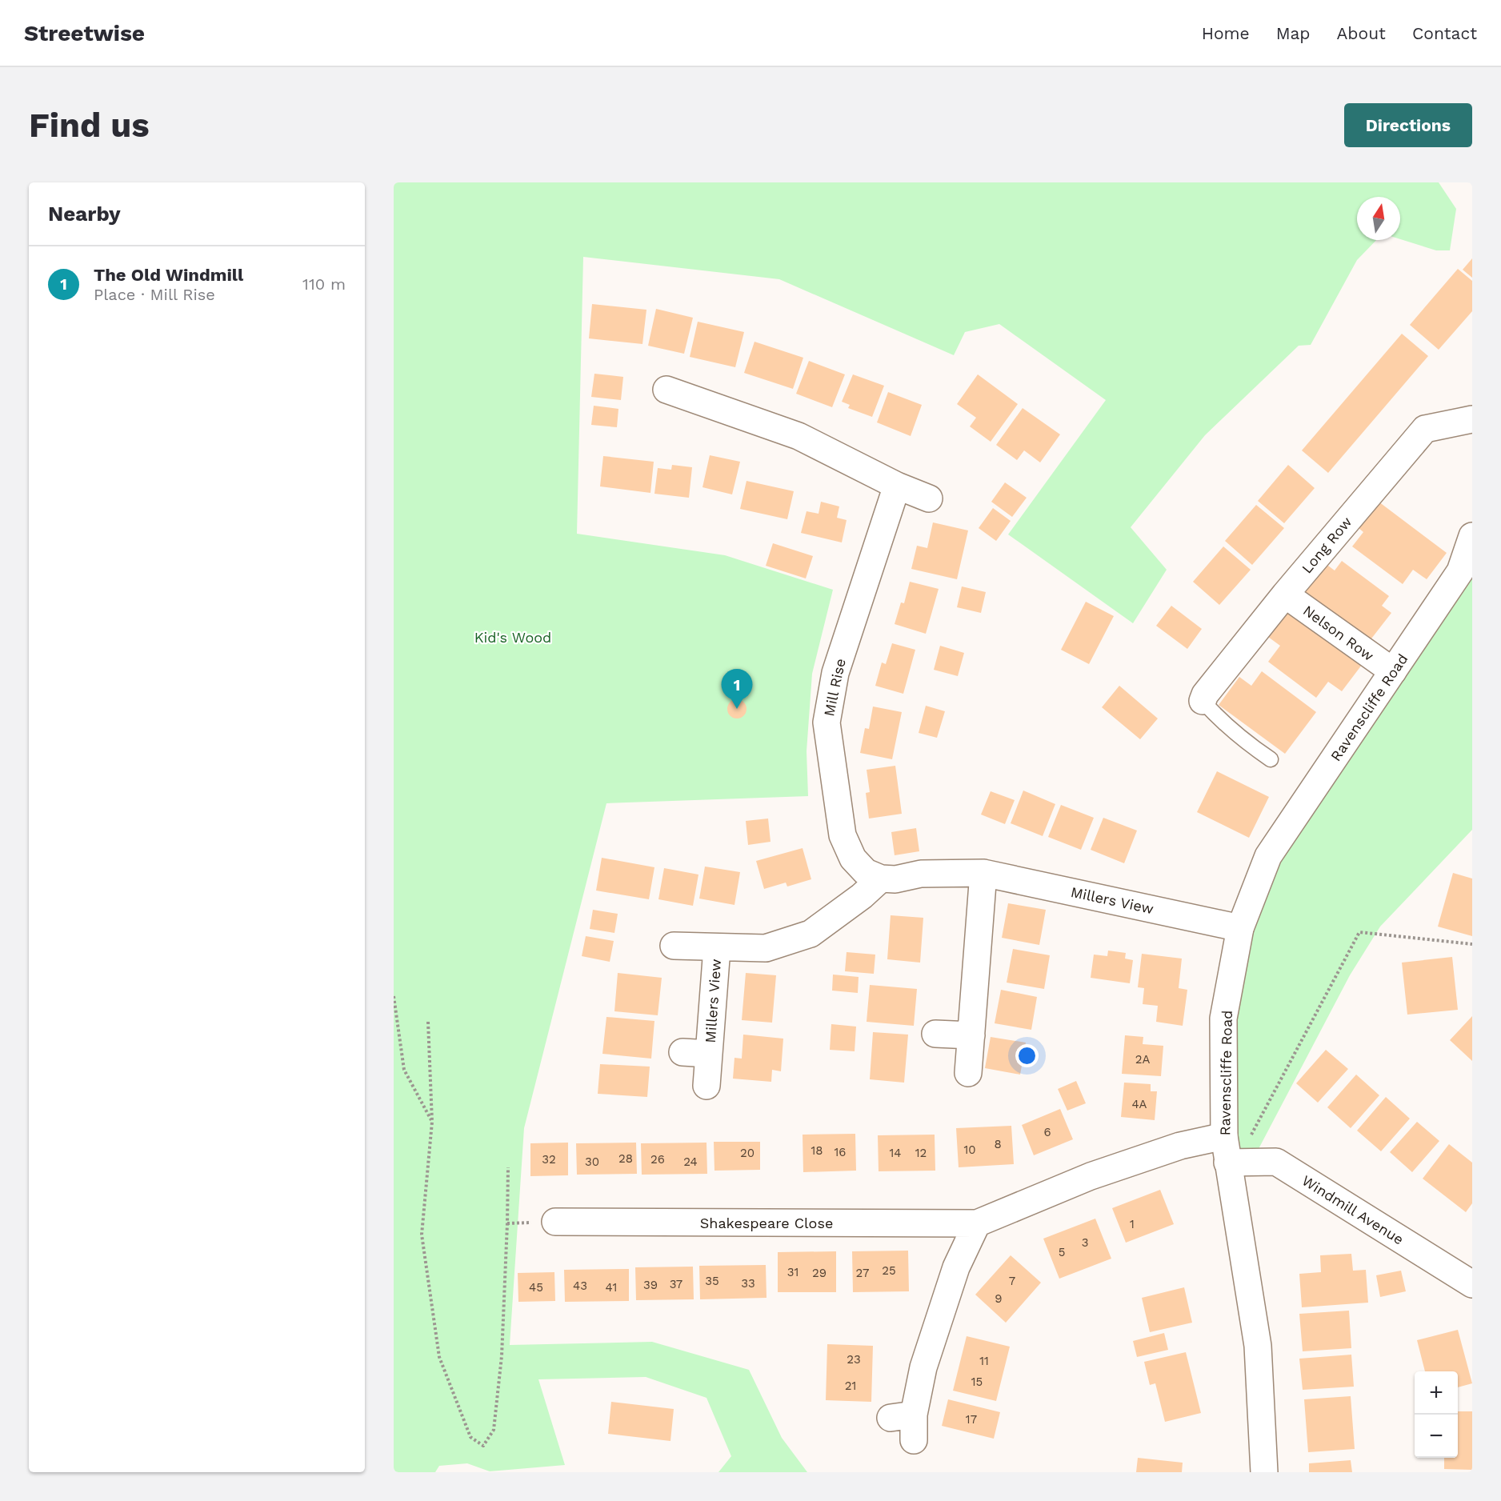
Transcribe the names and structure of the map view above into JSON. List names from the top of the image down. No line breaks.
{"streets":{"street":["Long Row","Nelson Row","Mill Rise","Ravenscliffe Road","Millers View","Windmill Avenue","Shakespeare Close"]},"crossings":[["Long Row","Nelson Row"],["Nelson Row","Ravenscliffe Road"],["Mill Rise","Millers View"],["Ravenscliffe Road","Millers View"],["Ravenscliffe Road","Windmill Avenue"],["Ravenscliffe Road","Shakespeare Close"]],"parks":["Kid's Wood"],"house_numbers":["2A","4A","6","8","10","18","16","20","14","12","28","32","26","30","24","1","3","5","25","31","29","27","35","7","33","37","39","43","45","41","9","23","11","15","21","17"],"north":"top","page":{"header":"Streetwise","nav":["Home","Map","About","Contact"],"buttons":"Directions","title":"Find us","heading":"Nearby","list":[{"mark":"1","name":"The Old Windmill","note":"Place · Mill Rise","value":"110 m"}],"pins":"1","map_buttons":["+","−"]}}
